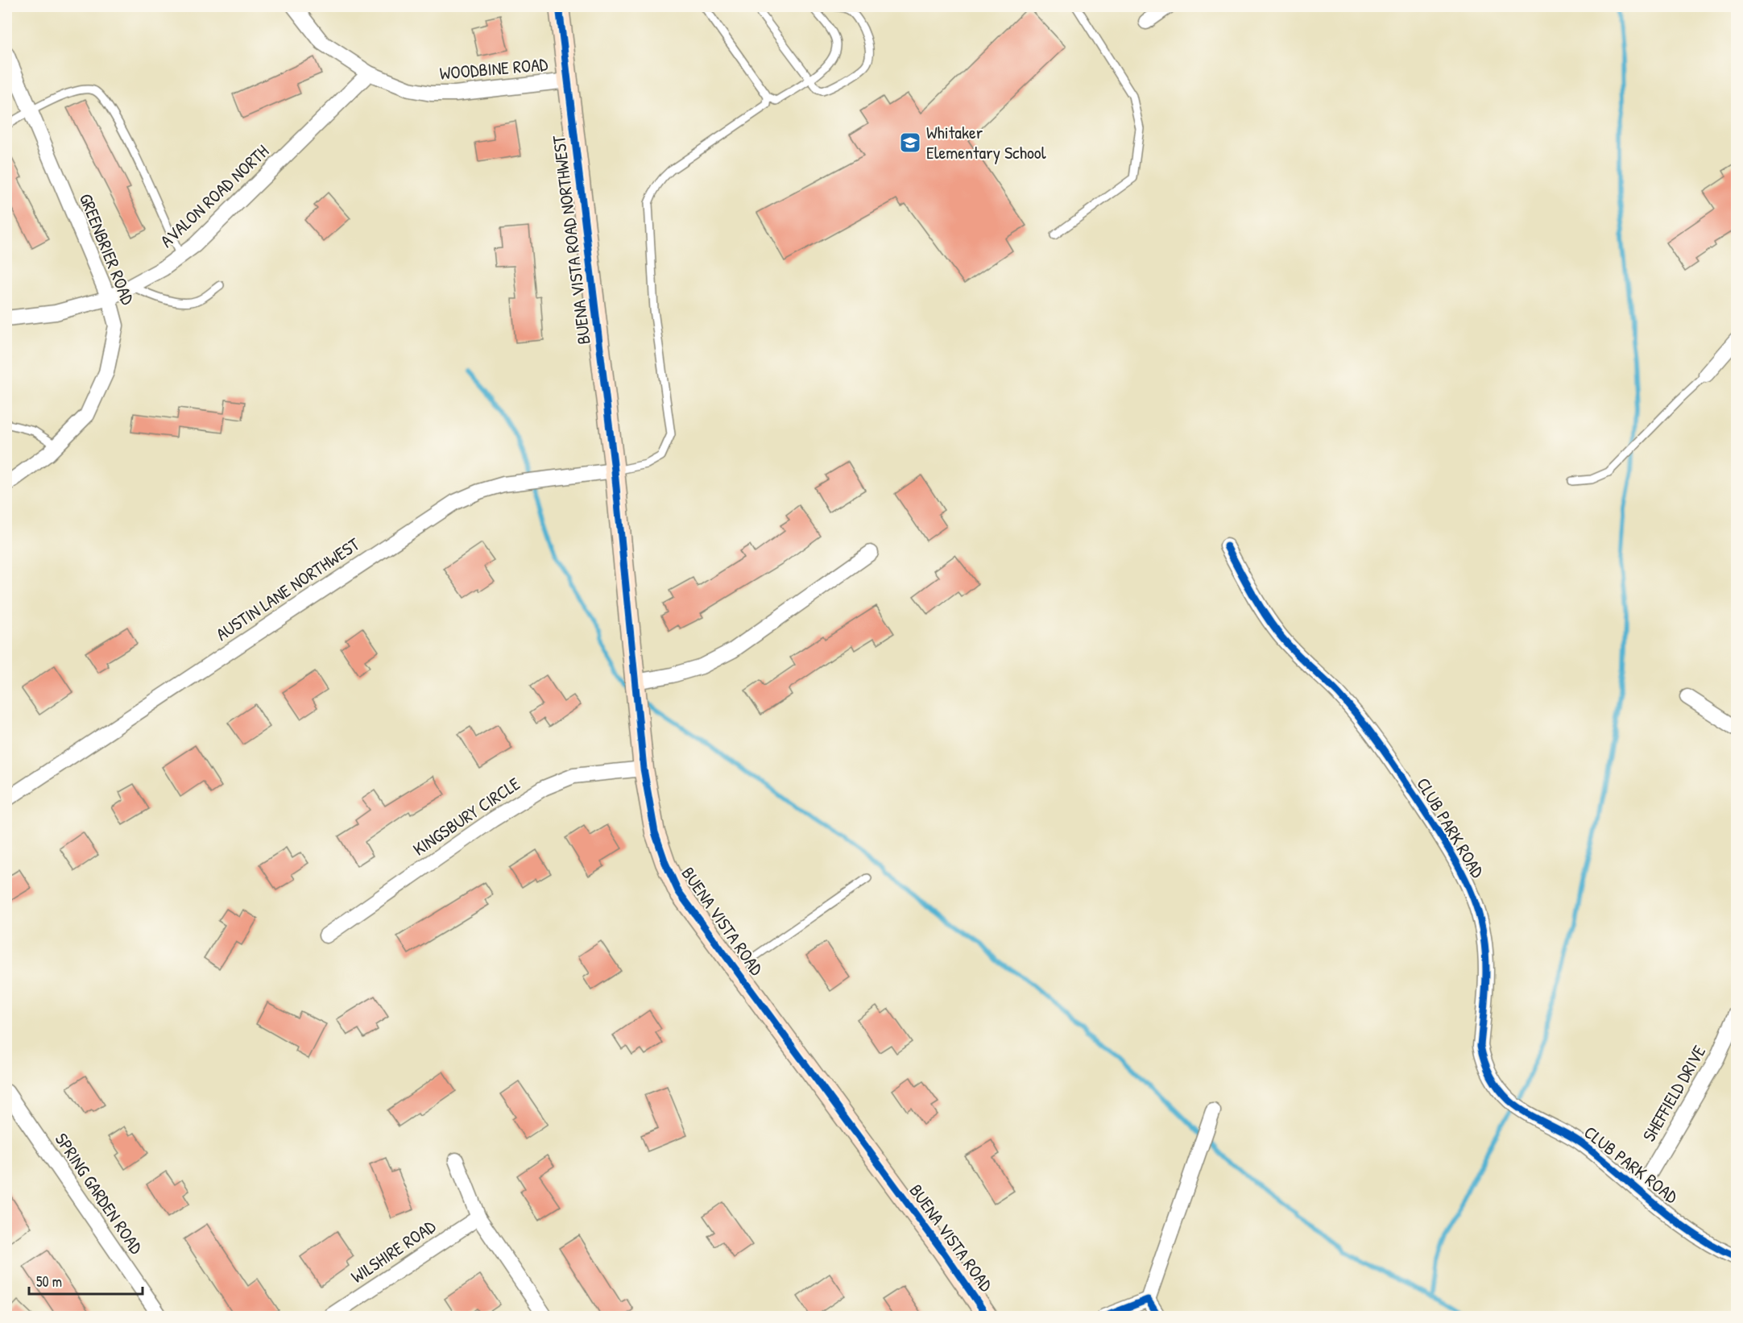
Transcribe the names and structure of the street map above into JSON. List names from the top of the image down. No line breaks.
{"streets":{"street":["WOODBINE ROAD","AVALON ROAD NORTH","BUENA VISTA ROAD NORTHWEST","GREENBRIER ROAD","AUSTIN LANE NORTHWEST","KINGSBURY CIRCLE","CLUB PARK ROAD","BUENA VISTA ROAD","SHEFFIELD DRIVE","SPRING GARDEN ROAD","WILSHIRE ROAD"]},"crossings":[["WOODBINE ROAD","AVALON ROAD NORTH"],["WOODBINE ROAD","BUENA VISTA ROAD NORTHWEST"],["AVALON ROAD NORTH","GREENBRIER ROAD"],["BUENA VISTA ROAD NORTHWEST","AUSTIN LANE NORTHWEST"],["BUENA VISTA ROAD NORTHWEST","BUENA VISTA ROAD"],["AUSTIN LANE NORTHWEST","BUENA VISTA ROAD"],["KINGSBURY CIRCLE","BUENA VISTA ROAD"],["CLUB PARK ROAD","SHEFFIELD DRIVE"]],"places":{"school or university":["Whitaker Elementary School"]},"scale_bar":"50 m"}
